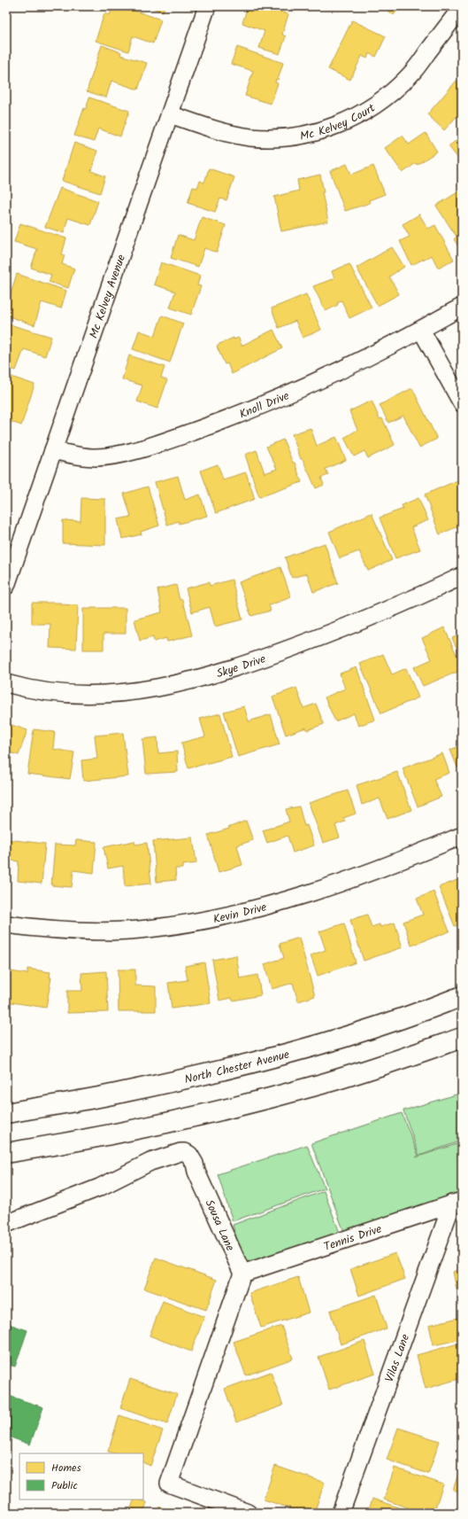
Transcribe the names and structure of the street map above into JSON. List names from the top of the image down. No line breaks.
{"streets":{"main road":["North Chester Avenue"],"street":["Mc Kelvey Court","Mc Kelvey Avenue","Knoll Drive","Skye Drive","Kevin Drive","Sousa Lane","Tennis Drive","Vilas Lane"]},"crossings":[["Mc Kelvey Court","Mc Kelvey Avenue"],["Mc Kelvey Avenue","Knoll Drive"],["Sousa Lane","Tennis Drive"],["Tennis Drive","Vilas Lane"]],"legend":["Homes","Public"]}
